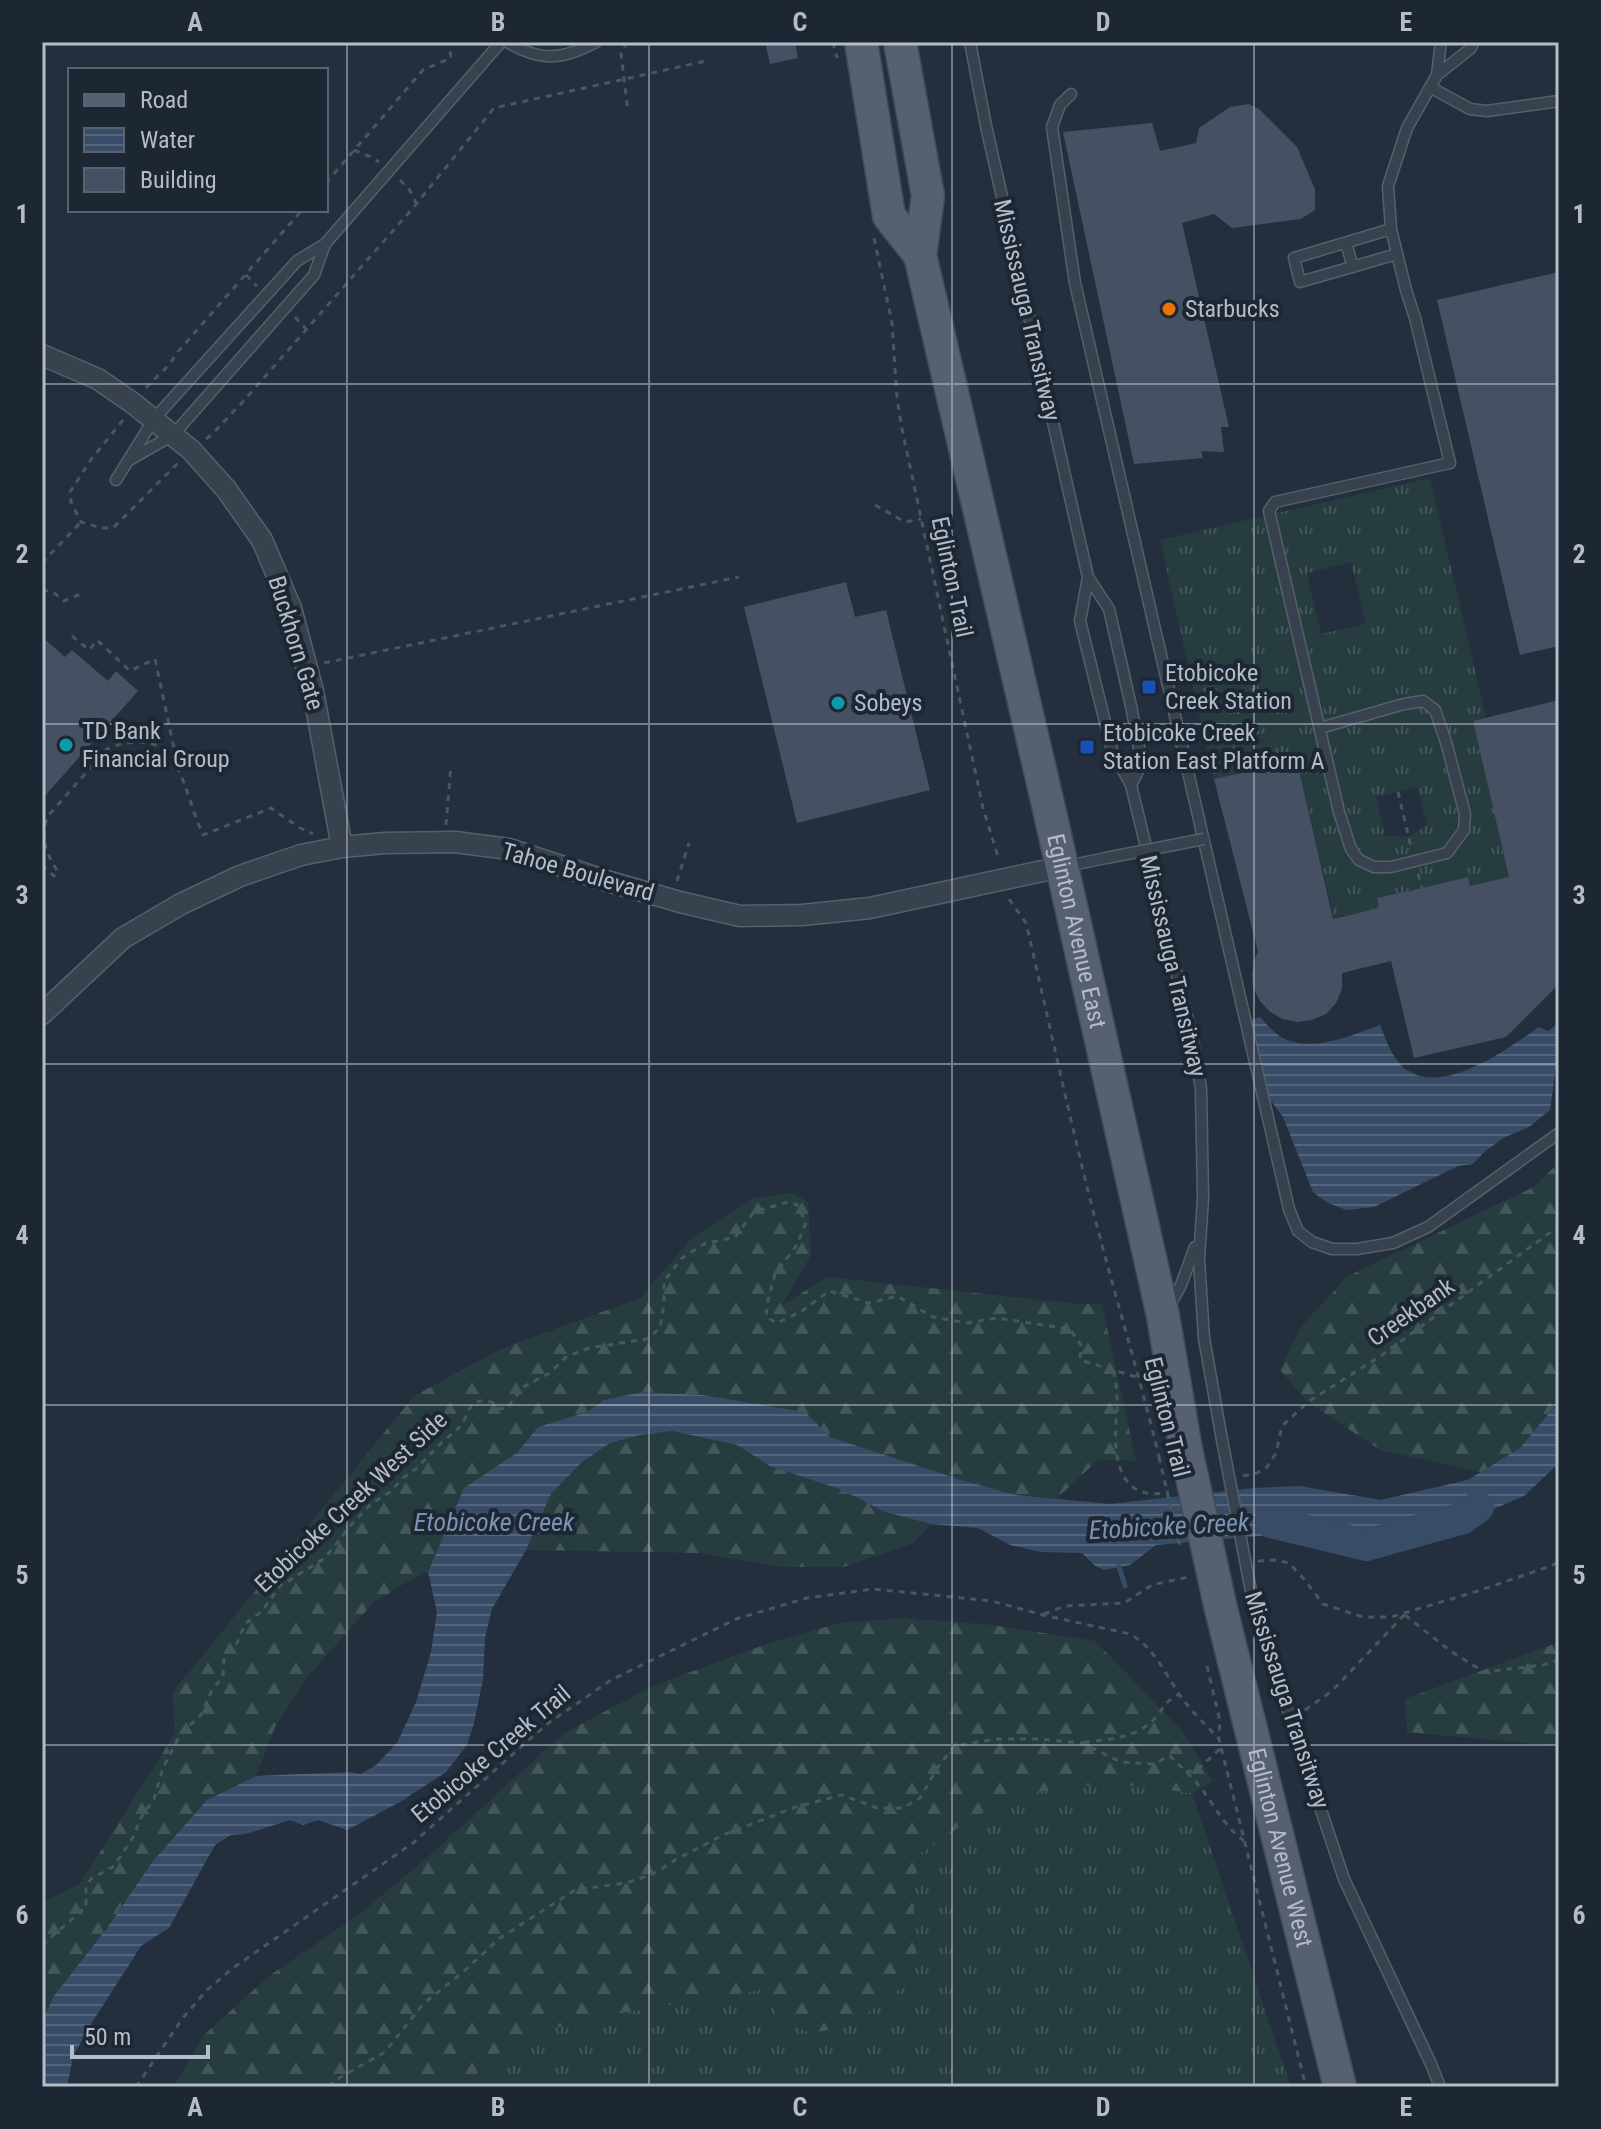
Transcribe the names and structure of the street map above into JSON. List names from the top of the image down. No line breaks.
{"streets":{"main road":["Eglinton Avenue East","Eglinton Avenue West"],"street":["Buckhorn Gate","Tahoe Boulevard"],"lane":["Mississauga Transitway"],"path":["Eglinton Trail","Creekbank","Etobicoke Creek West Side","Etobicoke Creek Trail"]},"crossings":[["Mississauga Transitway","Eglinton Avenue East"],["Eglinton Trail","Eglinton Avenue East"],["Eglinton Trail","Etobicoke Creek West Side"],["Buckhorn Gate","Tahoe Boulevard"],["Tahoe Boulevard","Eglinton Avenue East"],["Eglinton Avenue East","Eglinton Avenue West"]],"water":["Etobicoke Creek"],"places":{"other":["Starbucks","Sobeys","TD Bank Financial Group"],"transit":["Etobicoke Creek Station","Etobicoke Creek Station East Platform A"]},"legend":["Road","Water","Building"],"scale_bar":"50 m","grid":{"columns":["A","B","C","D","E"],"rows":["1","2","3","4","5","6"]}}
